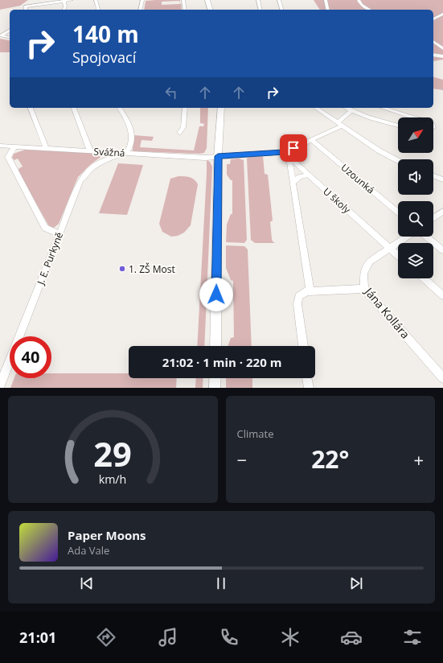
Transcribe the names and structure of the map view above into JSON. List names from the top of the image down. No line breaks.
{"streets":{"street":["Svážná","Uzounká","U školy","J. E. Purkyně","Jána Kollára"]},"crossings":[["Svážná","Uzounká"],["Svážná","U školy"],["Svážná","J. E. Purkyně"],["U školy","Jána Kollára"]],"places":["1. ZŠ Most"],"north":"top right","page":{"turn":["140 m","Spojovací"],"limit":"40","trip":"21:02 · 1 min · 220 m","tile":"Climate","heat":["−","22°","+"],"song":["Paper Moons","Ada Vale"],"tabs":"21:01","gauge":["29","km/h"]}}
